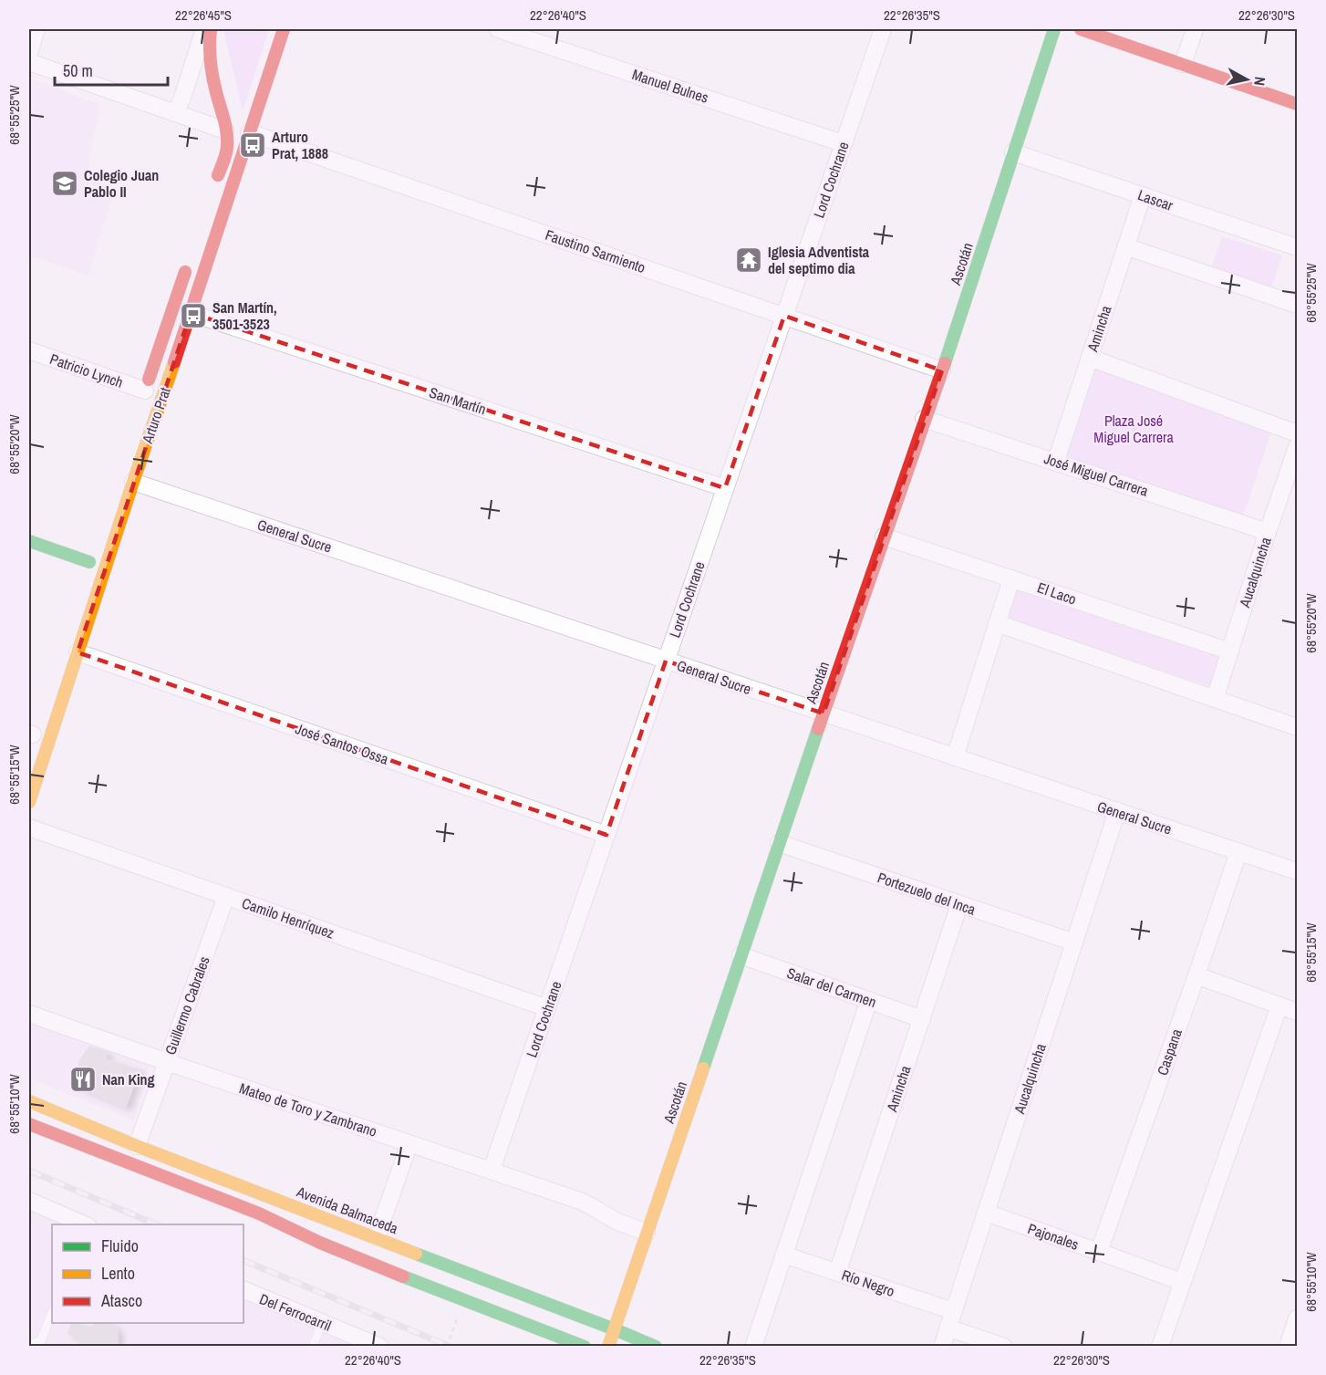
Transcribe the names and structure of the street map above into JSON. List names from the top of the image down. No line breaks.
{"streets":{"main road":["Ascotán","Arturo Prat","Avenida Balmaceda"],"street":["Manuel Bulnes","Lord Cochrane","Lascar","Faustino Sarmiento","Amincha","Patricio Lynch","San Martín","José Miguel Carrera","General Sucre","Aucalquincha","El Laco","José Santos Ossa","Portezuelo del Inca","Camilo Henríquez","Salar del Carmen","Guillermo Cabrales","Caspana","Mateo de Toro y Zambrano","Pajonales","Río Negro","Del Ferrocarril"]},"crossings":[["Manuel Bulnes","Lord Cochrane"],["Lord Cochrane","Faustino Sarmiento"],["Lord Cochrane","San Martín"],["Lord Cochrane","General Sucre"],["Lord Cochrane","José Santos Ossa"],["Lord Cochrane","Camilo Henríquez"],["Lord Cochrane","Mateo de Toro y Zambrano"],["Lascar","Ascotán"],["Lascar","Amincha"],["Faustino Sarmiento","Ascotán"],["Faustino Sarmiento","Arturo Prat"],["Ascotán","José Miguel Carrera"],["Ascotán","General Sucre"],["Ascotán","El Laco"],["Ascotán","Portezuelo del Inca"],["Ascotán","Salar del Carmen"],["Ascotán","Mateo de Toro y Zambrano"],["Ascotán","Avenida Balmaceda"],["Amincha","José Miguel Carrera"],["Amincha","Portezuelo del Inca"],["Amincha","Salar del Carmen"],["Amincha","Río Negro"],["Patricio Lynch","Arturo Prat"],["San Martín","Arturo Prat"],["Arturo Prat","General Sucre"],["Arturo Prat","José Santos Ossa"],["José Miguel Carrera","Aucalquincha"],["General Sucre","Aucalquincha"],["General Sucre","Caspana"],["Aucalquincha","El Laco"],["Aucalquincha","Portezuelo del Inca"],["Aucalquincha","Pajonales"],["Aucalquincha","Río Negro"],["Camilo Henríquez","Guillermo Cabrales"],["Guillermo Cabrales","Mateo de Toro y Zambrano"],["Guillermo Cabrales","Avenida Balmaceda"],["Caspana","Pajonales"]],"parks":["Plaza José Miguel Carrera"],"places":{"bus stop":["Arturo Prat, 1888","San Martín, 3501-3523"],"school or university":["Colegio Juan Pablo II"],"temple":["Iglesia Adventista del septimo dia"],"restaurant":["Nan King"]},"legend":["Fluido","Lento","Atasco"],"scale_bar":"50 m","north":"right","coordinates":["22°26'45\"S","22°26'40\"S","22°26'35\"S","22°26'30\"S","68°55'25\"W","68°55'20\"W","68°55'15\"W","68°55'10\"W"]}
